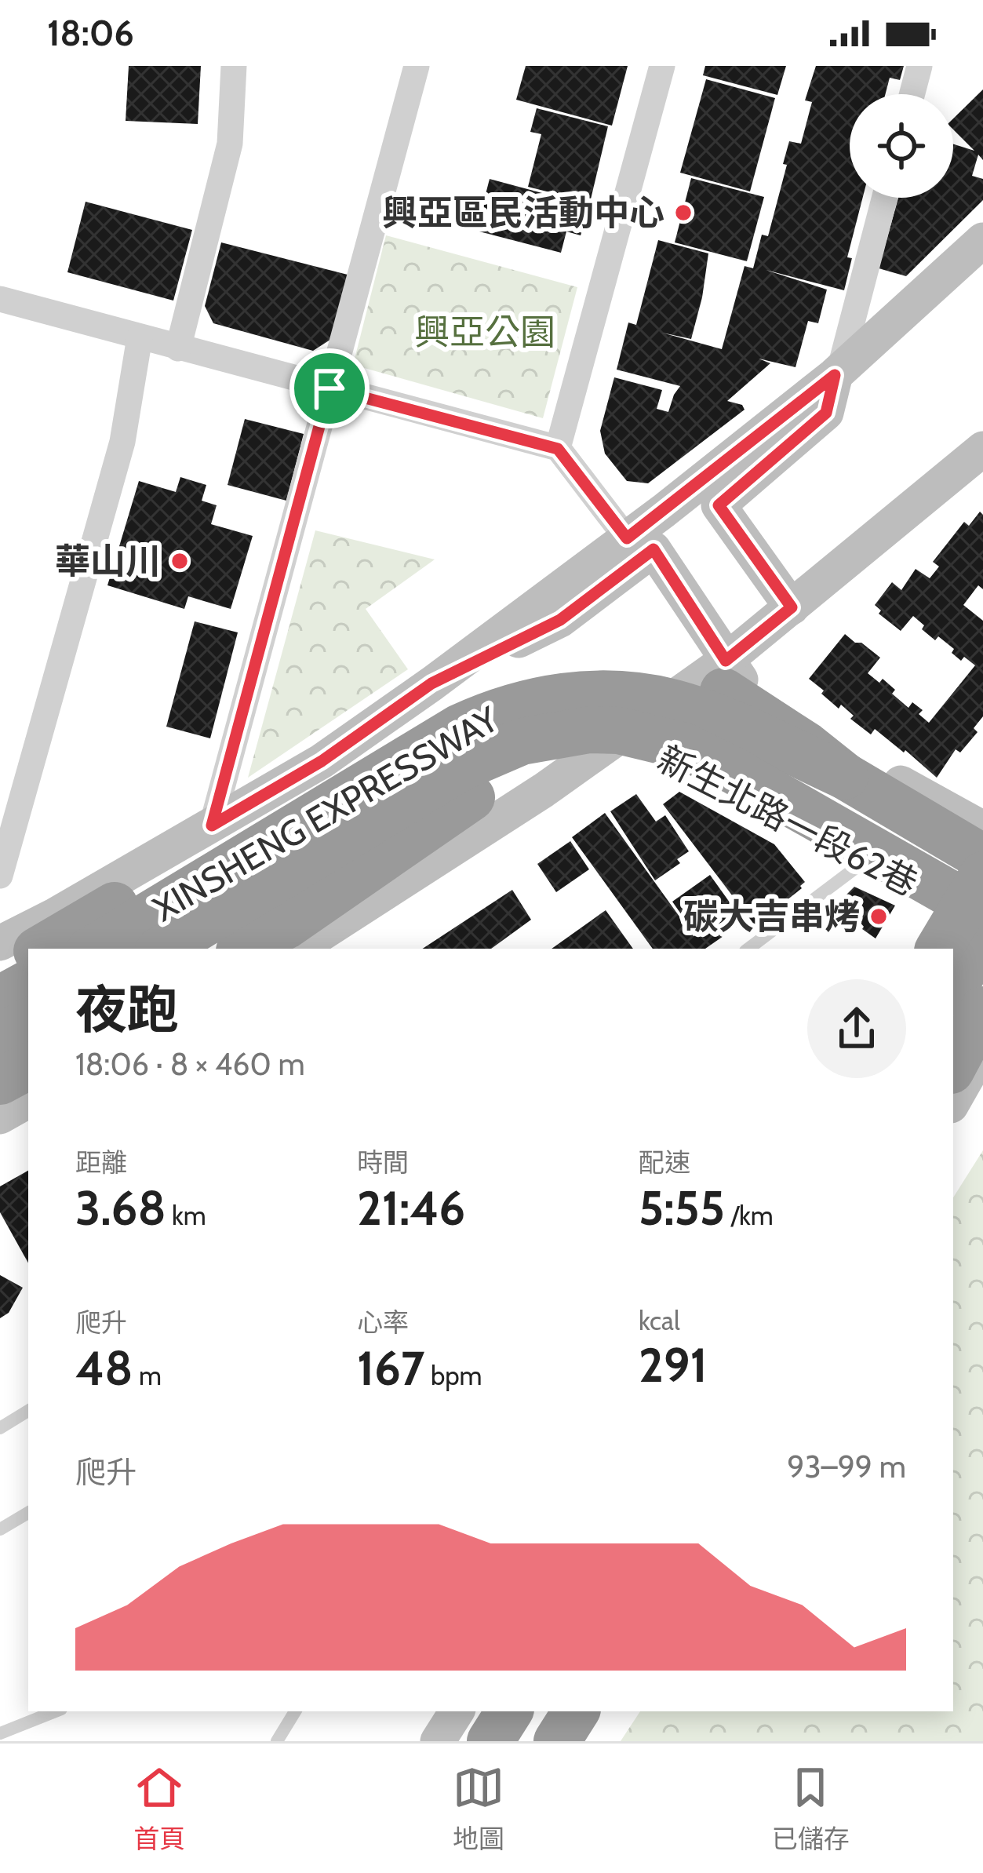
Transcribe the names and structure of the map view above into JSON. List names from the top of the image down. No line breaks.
{"streets":{"highway":["XINSHENG EXPRESSWAY"],"street":["新生北路一段62巷"]},"parks":["興亞公園"],"places":["興亞區民活動中心","華山川","碳大吉串烤"],"page":{"status":"18:06","heading":["夜跑","18:06 · 8 × 460 m"],"stats":[["距離","3.68 km"],["時間","21:46"],["配速","5:55 /km"],["爬升","48 m"],["心率","167 bpm"],["kcal","291"]],"chart":["爬升","93–99 m"],"tabs":["首頁","地圖","已儲存"]}}
